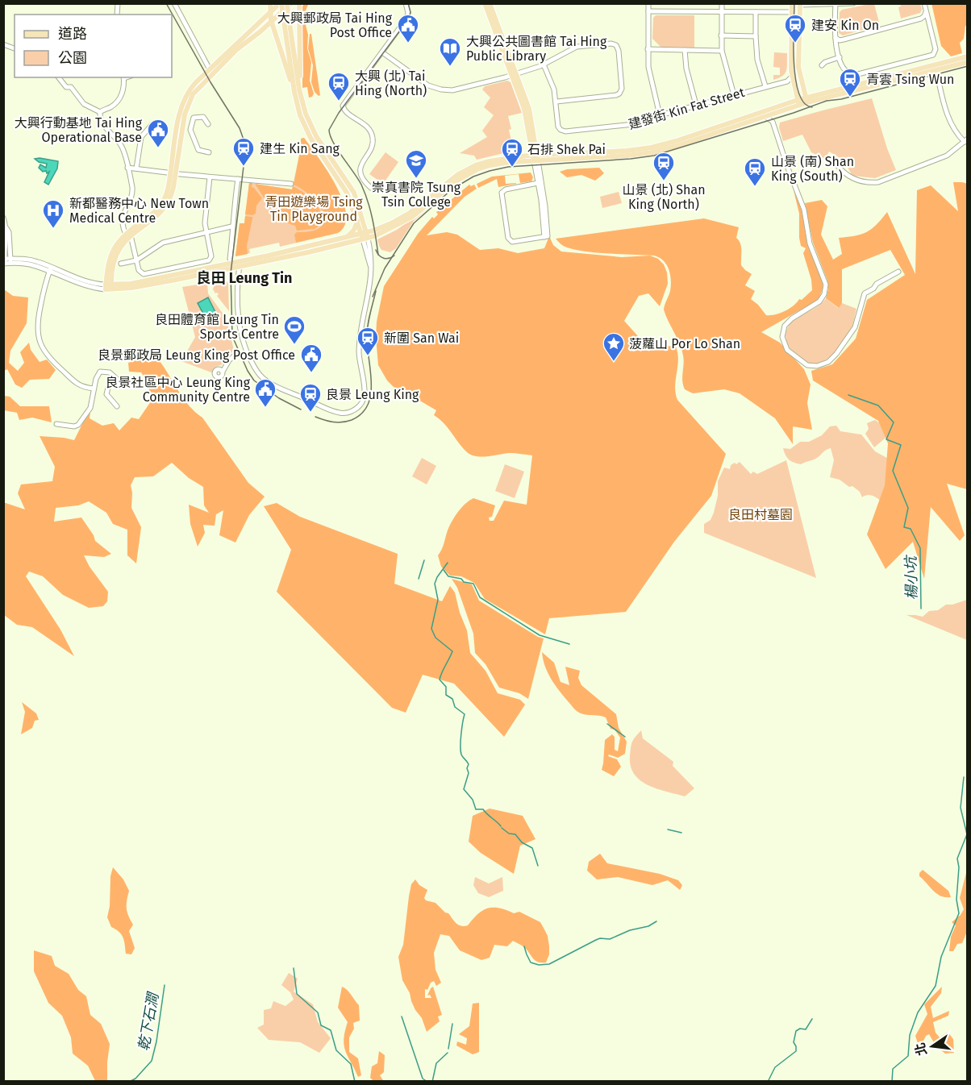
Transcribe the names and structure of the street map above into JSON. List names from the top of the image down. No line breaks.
{"streets":{"street":["建發街 Kin Fat Street"]},"districts":["良田 Leung Tin"],"water":["楊小坑","乾下石澗"],"parks":["青田遊樂場 Tsing Tin Playground","良田村墓園"],"places":{"public building":["大興郵政局 Tai Hing Post Office","大興行動基地 Tai Hing Operational Base","良景郵政局 Leung King Post Office","良景社區中心 Leung King Community Centre"],"station":["建安 Kin On","青雲 Tsing Wun","大興 (北) Tai Hing (North)","建生 Kin Sang","石排 Shek Pai","山景 (北) Shan King (North)","山景 (南) Shan King (South)","新圍 San Wai","良景 Leung King"],"library":["大興公共圖書館 Tai Hing Public Library"],"school or university":["崇真書院 Tsung Tsin College"],"hospital":["新都醫務中心 New Town Medical Centre"],"sports":["良田體育館 Leung Tin Sports Centre"],"place":["菠蘿山 Por Lo Shan"]},"legend":["道路","公園"],"north":"left"}
